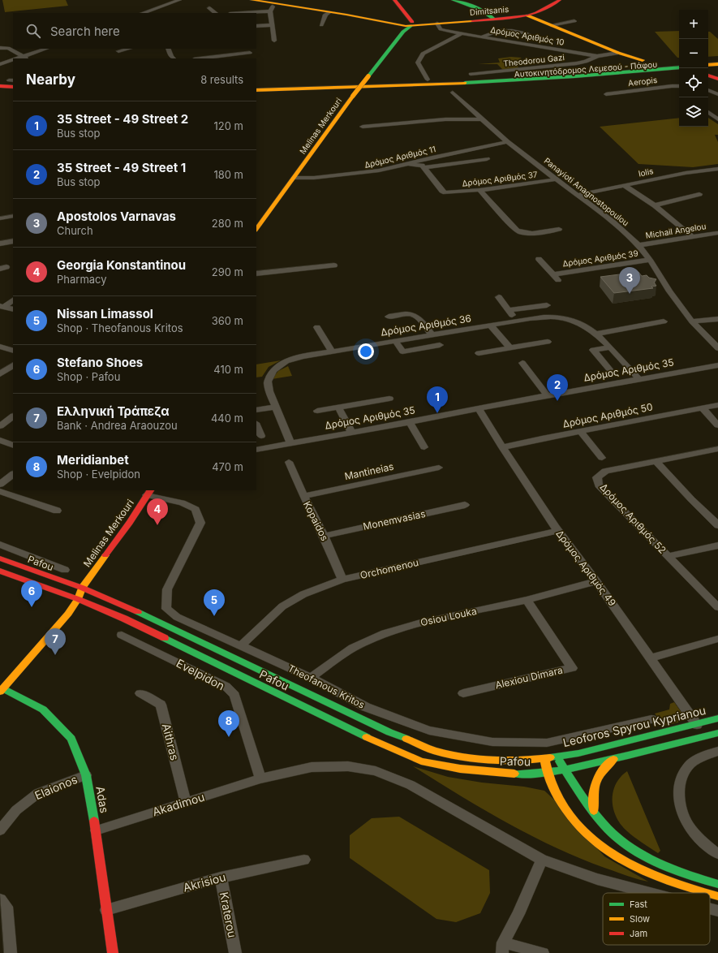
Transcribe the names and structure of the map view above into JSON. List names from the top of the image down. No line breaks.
{"streets":{"main road":["Dimitsanis","Αυτοκινητόδρομος Λεμεσού - Πάφου","Melinas Merkouri","Pafou","Leoforos Spyrou Kyprianou","Adas"],"street":["Δρόμος Αριθμός 10","Theodorou Gazi","Aeropis","Δρόμος Αριθμός 11","Iolis","Δρόμος Αριθμός 37","Panayioti Anagnostopoulou","Michail Angelou","Δρόμος Αριθμός 39","Δρόμος Αριθμός 36","Δρόμος Αριθμός 35","Δρόμος Αριθμός 50","Mantineias","Δρόμος Αριθμός 52","Monemvasias","Kopaidos","Δρόμος Αριθμός 49","Orchomenou","Osiou Louka","Evelpidon","Alexiou Dimara","Theofanous Kritos","Aithras","Elaionos","Akadimou","Akrisiou","Kraterou"]},"crossings":[["Dimitsanis","Δρόμος Αριθμός 10"],["Dimitsanis","Melinas Merkouri"],["Δρόμος Αριθμός 10","Theodorou Gazi"],["Melinas Merkouri","Δρόμος Αριθμός 11"],["Melinas Merkouri","Pafou"],["Melinas Merkouri","Theofanous Kritos"],["Melinas Merkouri","Adas"],["Δρόμος Αριθμός 11","Panayioti Anagnostopoulou"],["Iolis","Panayioti Anagnostopoulou"],["Δρόμος Αριθμός 37","Panayioti Anagnostopoulou"],["Panayioti Anagnostopoulou","Michail Angelou"],["Panayioti Anagnostopoulou","Δρόμος Αριθμός 39"],["Δρόμος Αριθμός 36","Δρόμος Αριθμός 35"],["Δρόμος Αριθμός 35","Δρόμος Αριθμός 49"],["Δρόμος Αριθμός 50","Δρόμος Αριθμός 49"],["Mantineias","Kopaidos"],["Monemvasias","Kopaidos"],["Kopaidos","Orchomenou"],["Pafou","Leoforos Spyrou Kyprianou"],["Δρόμος Αριθμός 49","Orchomenou"],["Δρόμος Αριθμός 49","Osiou Louka"],["Δρόμος Αριθμός 49","Leoforos Spyrou Kyprianou"],["Orchomenou","Theofanous Kritos"],["Osiou Louka","Alexiou Dimara"],["Osiou Louka","Theofanous Kritos"],["Evelpidon","Akadimou"],["Aithras","Akadimou"],["Elaionos","Adas"],["Adas","Akadimou"],["Adas","Akrisiou"],["Akrisiou","Kraterou"]],"legend":["Fast","Slow","Jam"],"page":{"map_buttons":["+","−"],"search":"Search here","heading":["Nearby","8 results"],"list":[{"mark":"1","name":"35 Street - 49 Street 2","note":"Bus stop","value":"120 m"},{"mark":"2","name":"35 Street - 49 Street 1","note":"Bus stop","value":"180 m"},{"mark":"3","name":"Apostolos Varnavas","note":"Church","value":"280 m"},{"mark":"4","name":"Georgia Konstantinou","note":"Pharmacy","value":"290 m"},{"mark":"5","name":"Nissan Limassol","note":"Shop · Theofanous Kritos","value":"360 m"},{"mark":"6","name":"Stefano Shoes","note":"Shop · Pafou","value":"410 m"},{"mark":"7","name":"Ελληνική Τράπεζα","note":"Bank · Andrea Araouzou","value":"440 m"},{"mark":"8","name":"Meridianbet","note":"Shop · Evelpidon","value":"470 m"}],"pins":["3","2","1","4","6","5","7","8"]}}
